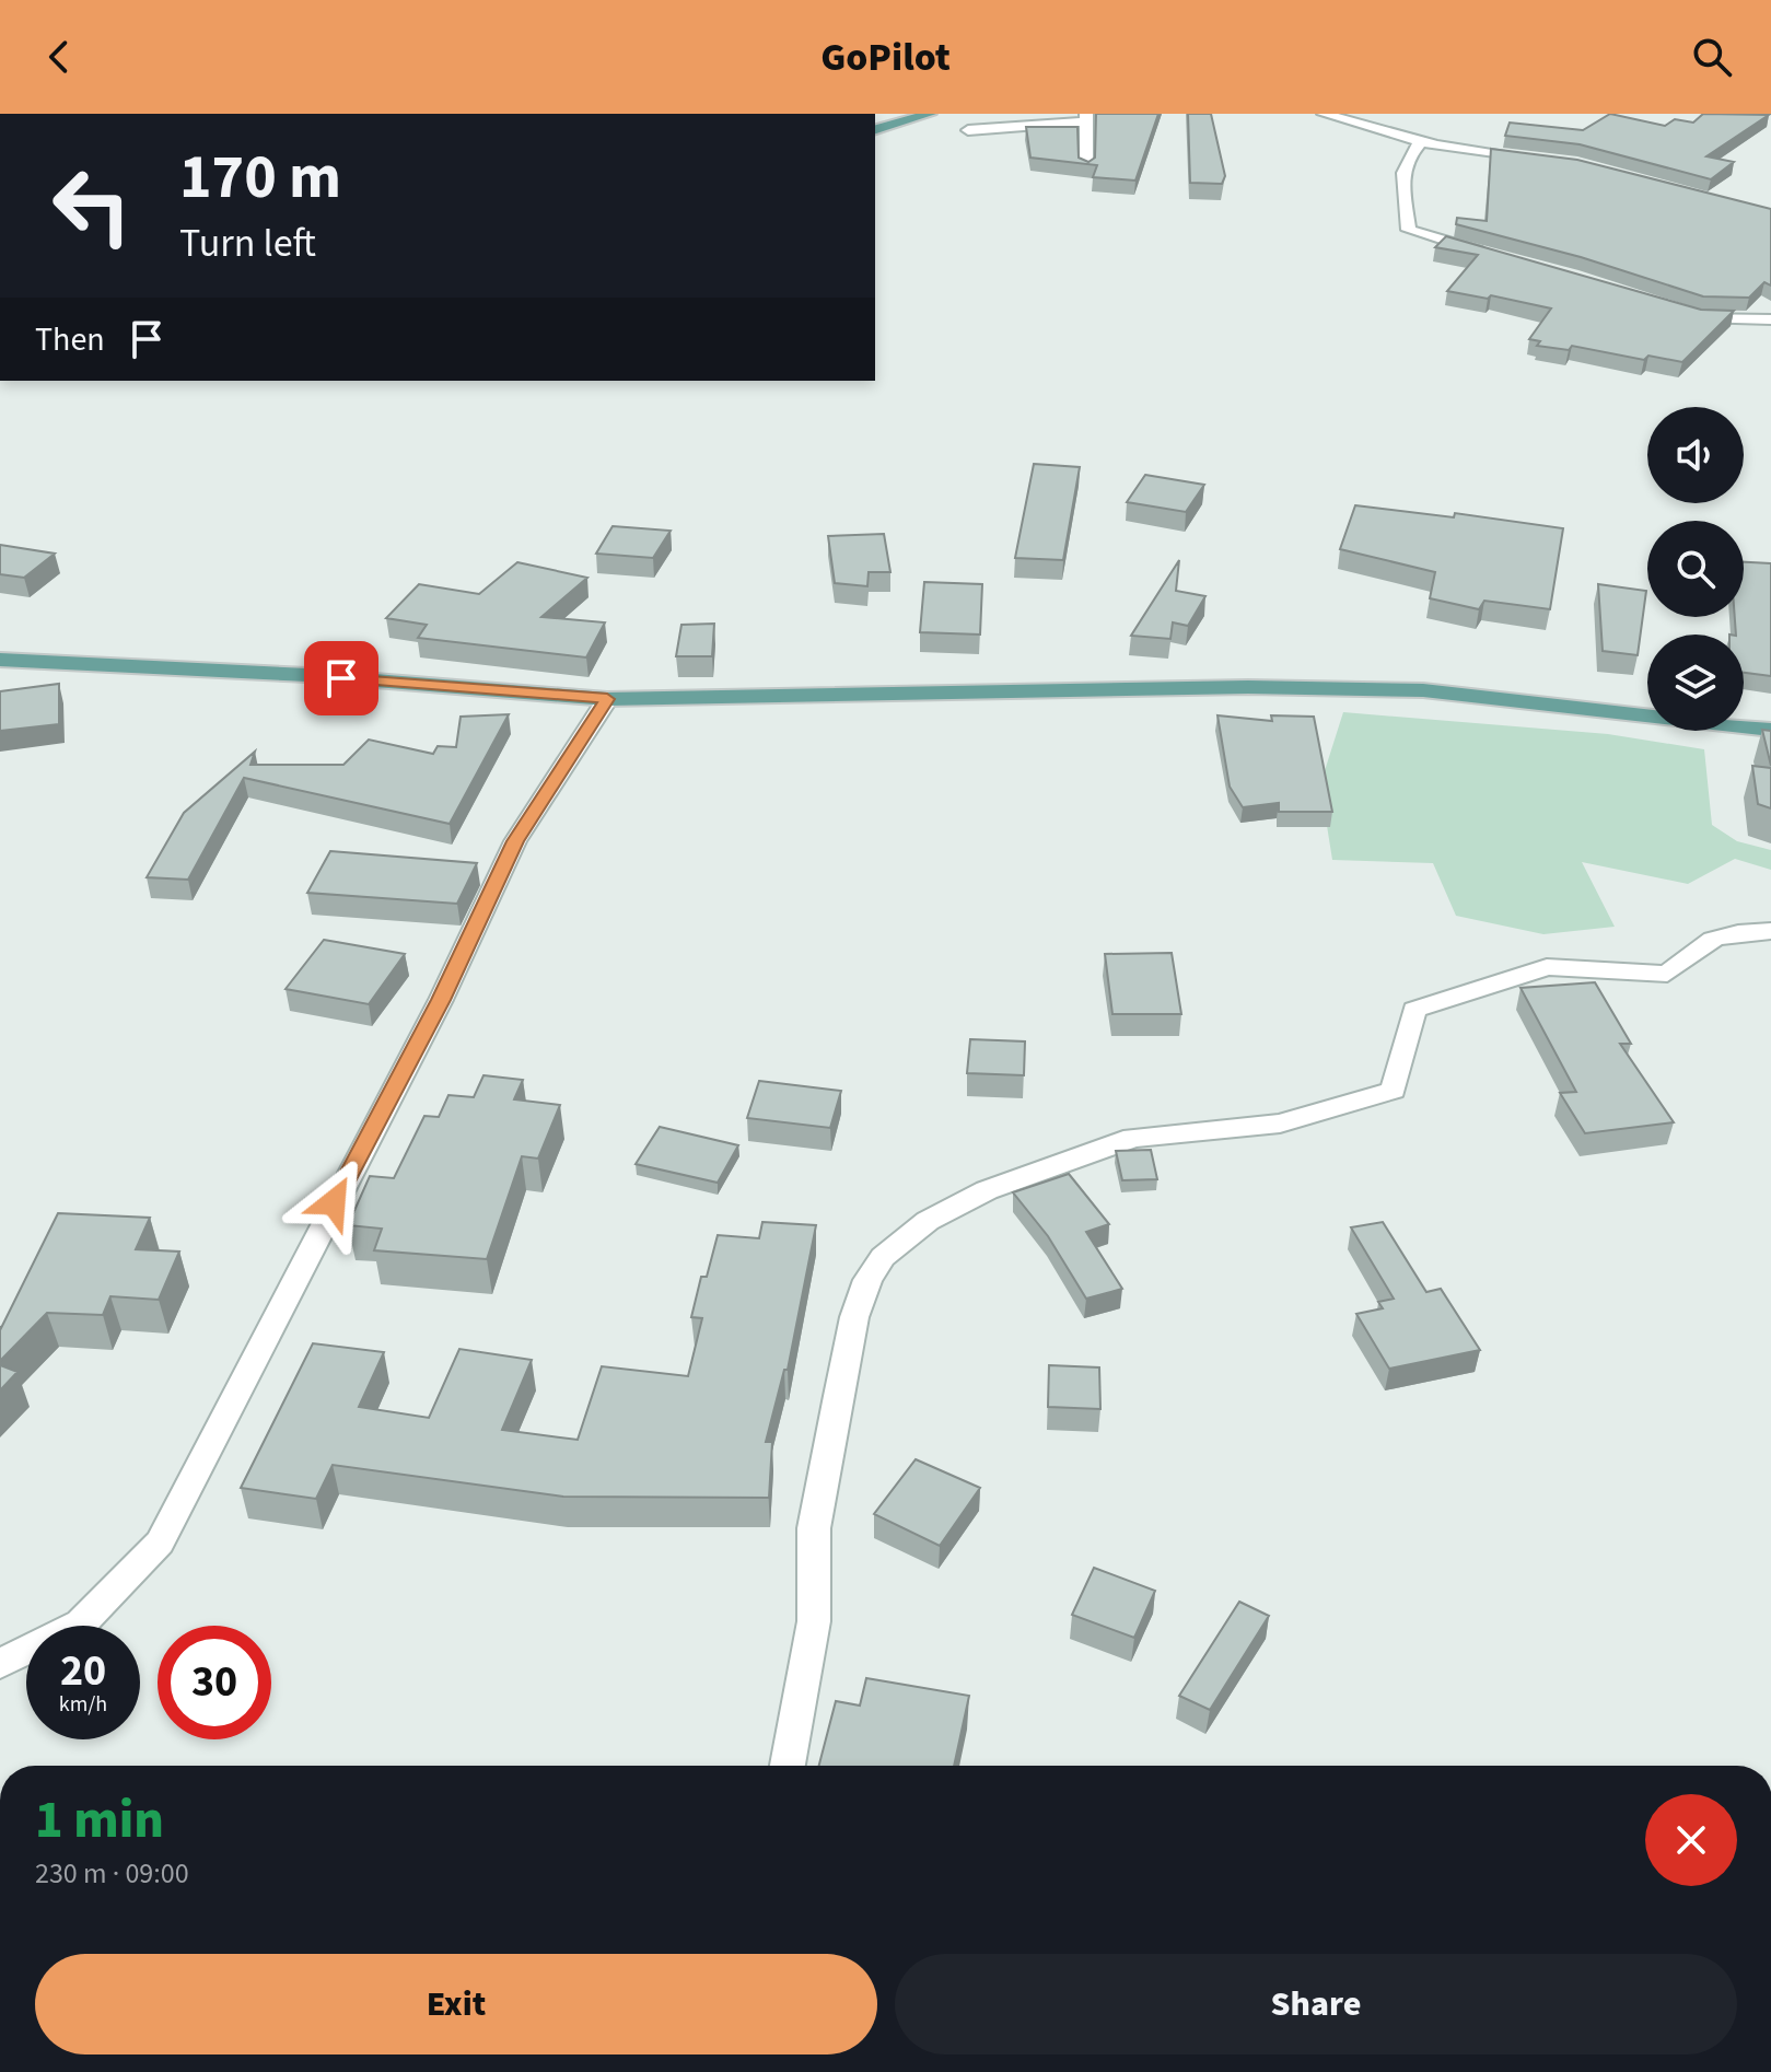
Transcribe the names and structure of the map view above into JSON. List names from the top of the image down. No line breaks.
{"page":{"header":"GoPilot","turn":["170 m","Turn left"],"then":"Then","speed":"20 km/h","limit":"30","heading":["1 min","230 m · 09:00"],"buttons":["Exit","Share"]}}
